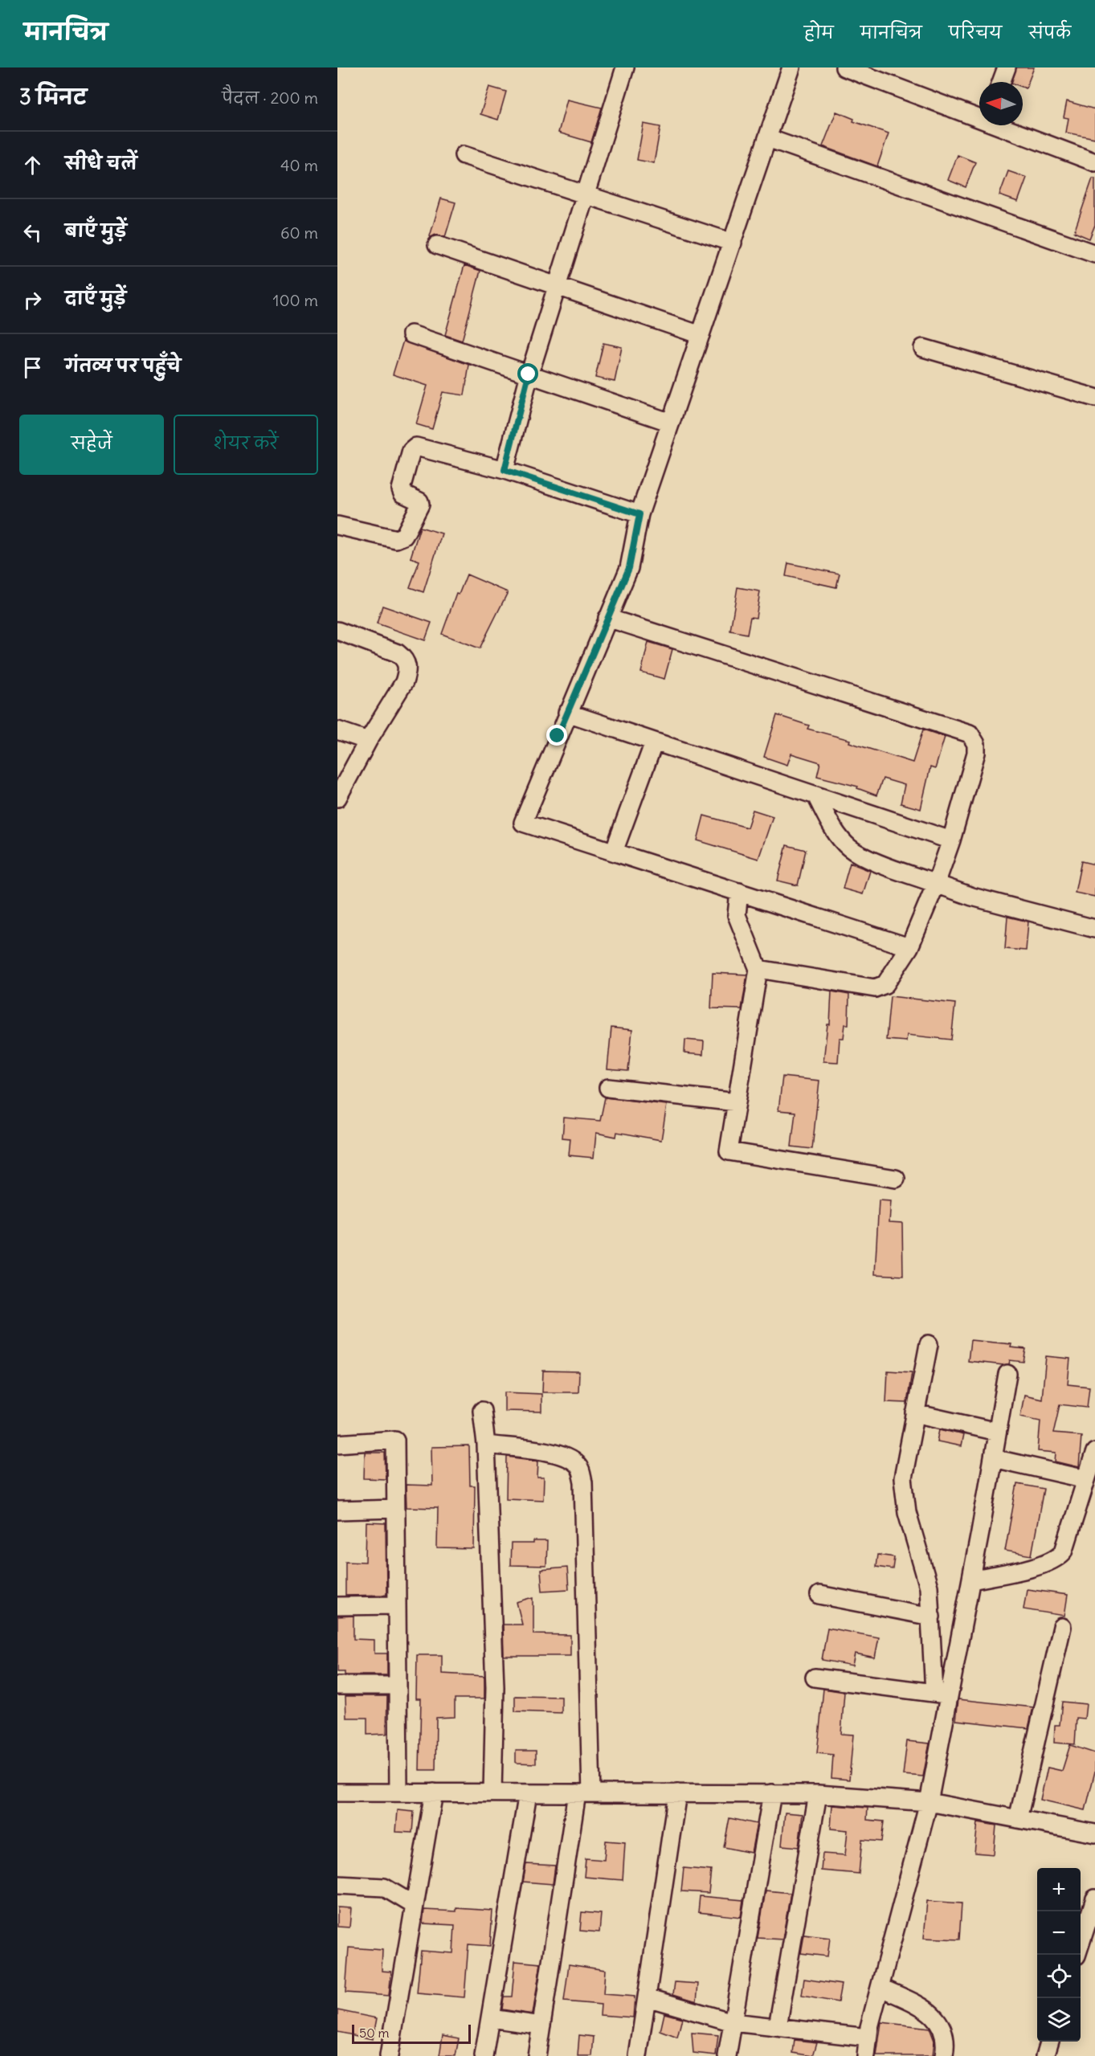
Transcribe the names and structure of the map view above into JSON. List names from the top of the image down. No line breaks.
{"scale_bar":"50 m","north":"left","page":{"header":"मानचित्र","nav":["होम","मानचित्र","परिचय","संपर्क"],"heading":["3 मिनट","पैदल · 200 m"],"list":[["सीधे चलें","40 m"],["बाएँ मुड़ें","60 m"],["दाएँ मुड़ें","100 m"],"गंतव्य पर पहुँचे"],"buttons":["सहेजें","शेयर करें"],"map_buttons":["+","−"],"scale":"50 m"}}
